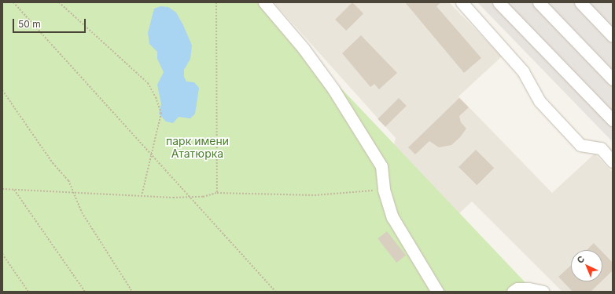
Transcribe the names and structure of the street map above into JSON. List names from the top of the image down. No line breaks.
{"parks":["парк имени Ататюрка"],"scale_bar":"50 m","north":"top left"}
